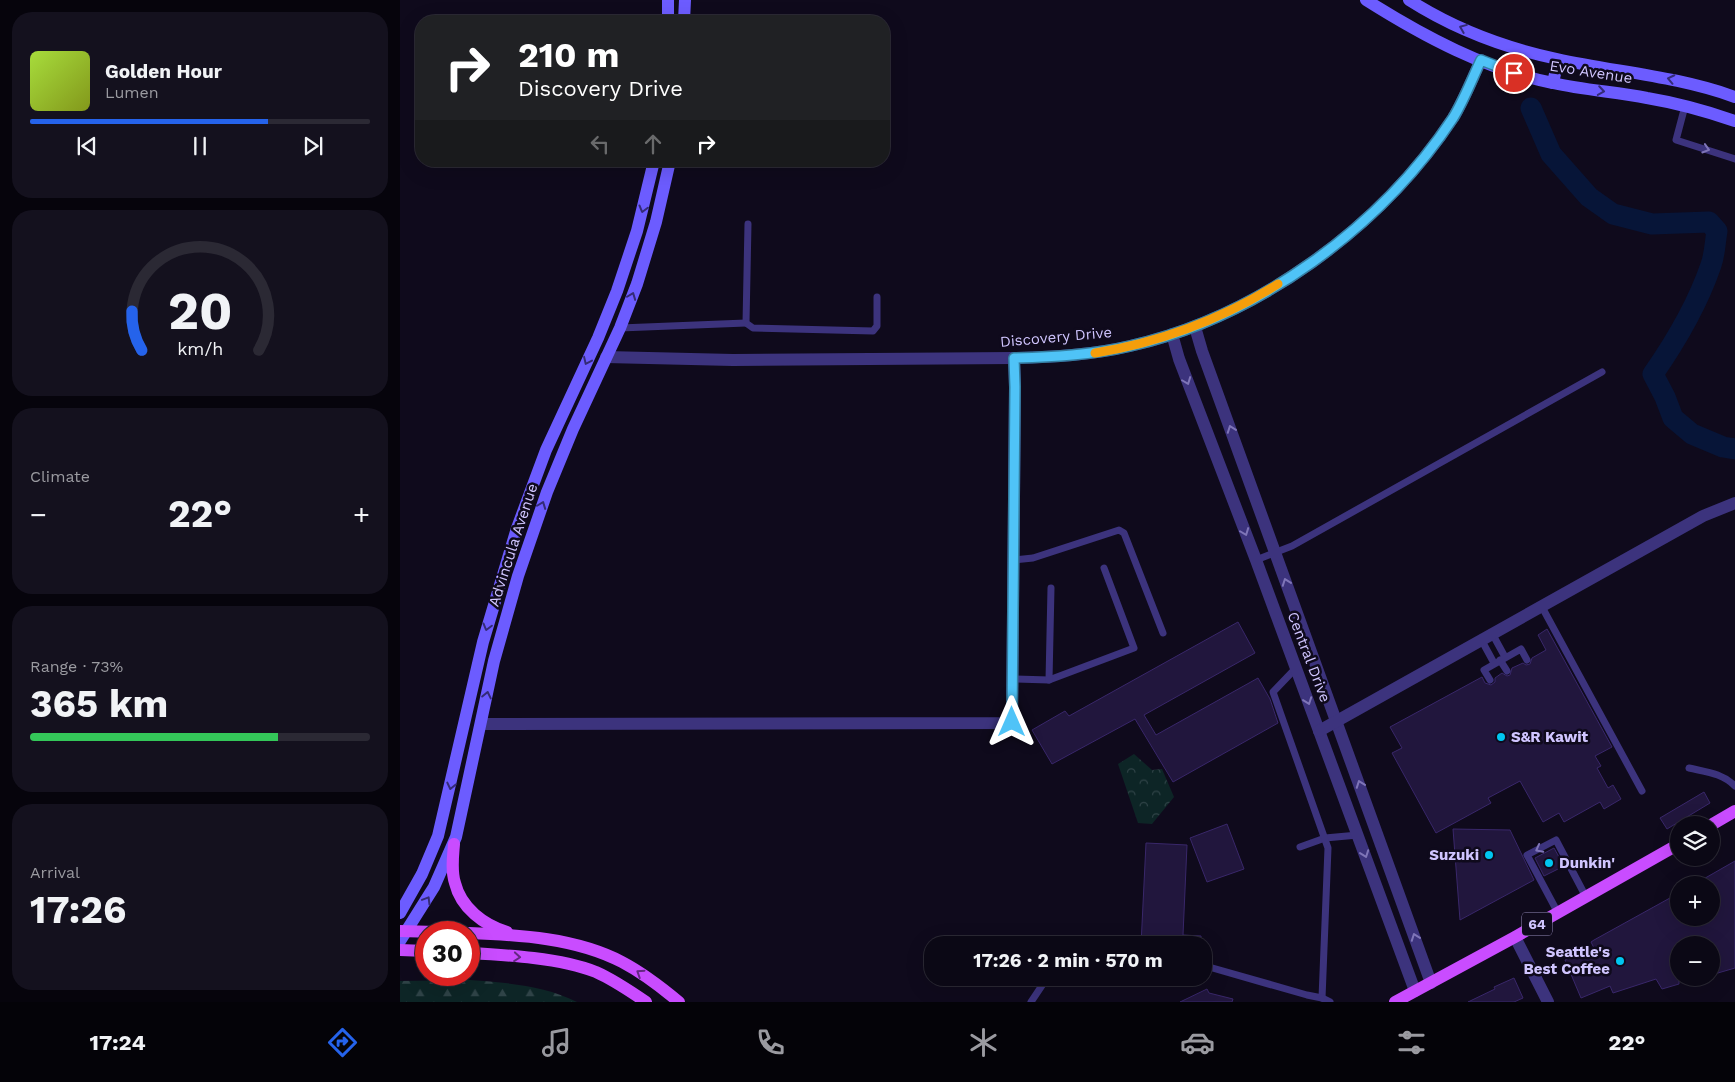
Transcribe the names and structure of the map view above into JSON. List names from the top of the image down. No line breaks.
{"streets":{"main road":["Evo Avenue","Advincula Avenue","64"],"street":["Discovery Drive","Central Drive"]},"crossings":[["Evo Avenue","Discovery Drive"],["Discovery Drive","Advincula Avenue"],["Discovery Drive","Central Drive"],["Central Drive","64"]],"places":["S&R Kawit","Suzuki","Dunkin'","Seattle's Best Coffee"],"page":{"turn":["210 m","Discovery Drive"],"song":["Golden Hour","Lumen"],"tile":["Climate",["Range · 73%","365 km"],["Arrival","17:26"]],"heat":["−","22°","+"],"map_buttons":["+","−"],"limit":"30","trip":"17:26 · 2 min · 570 m","tabs":["17:24","22°"],"gauge":["20","km/h"]}}
